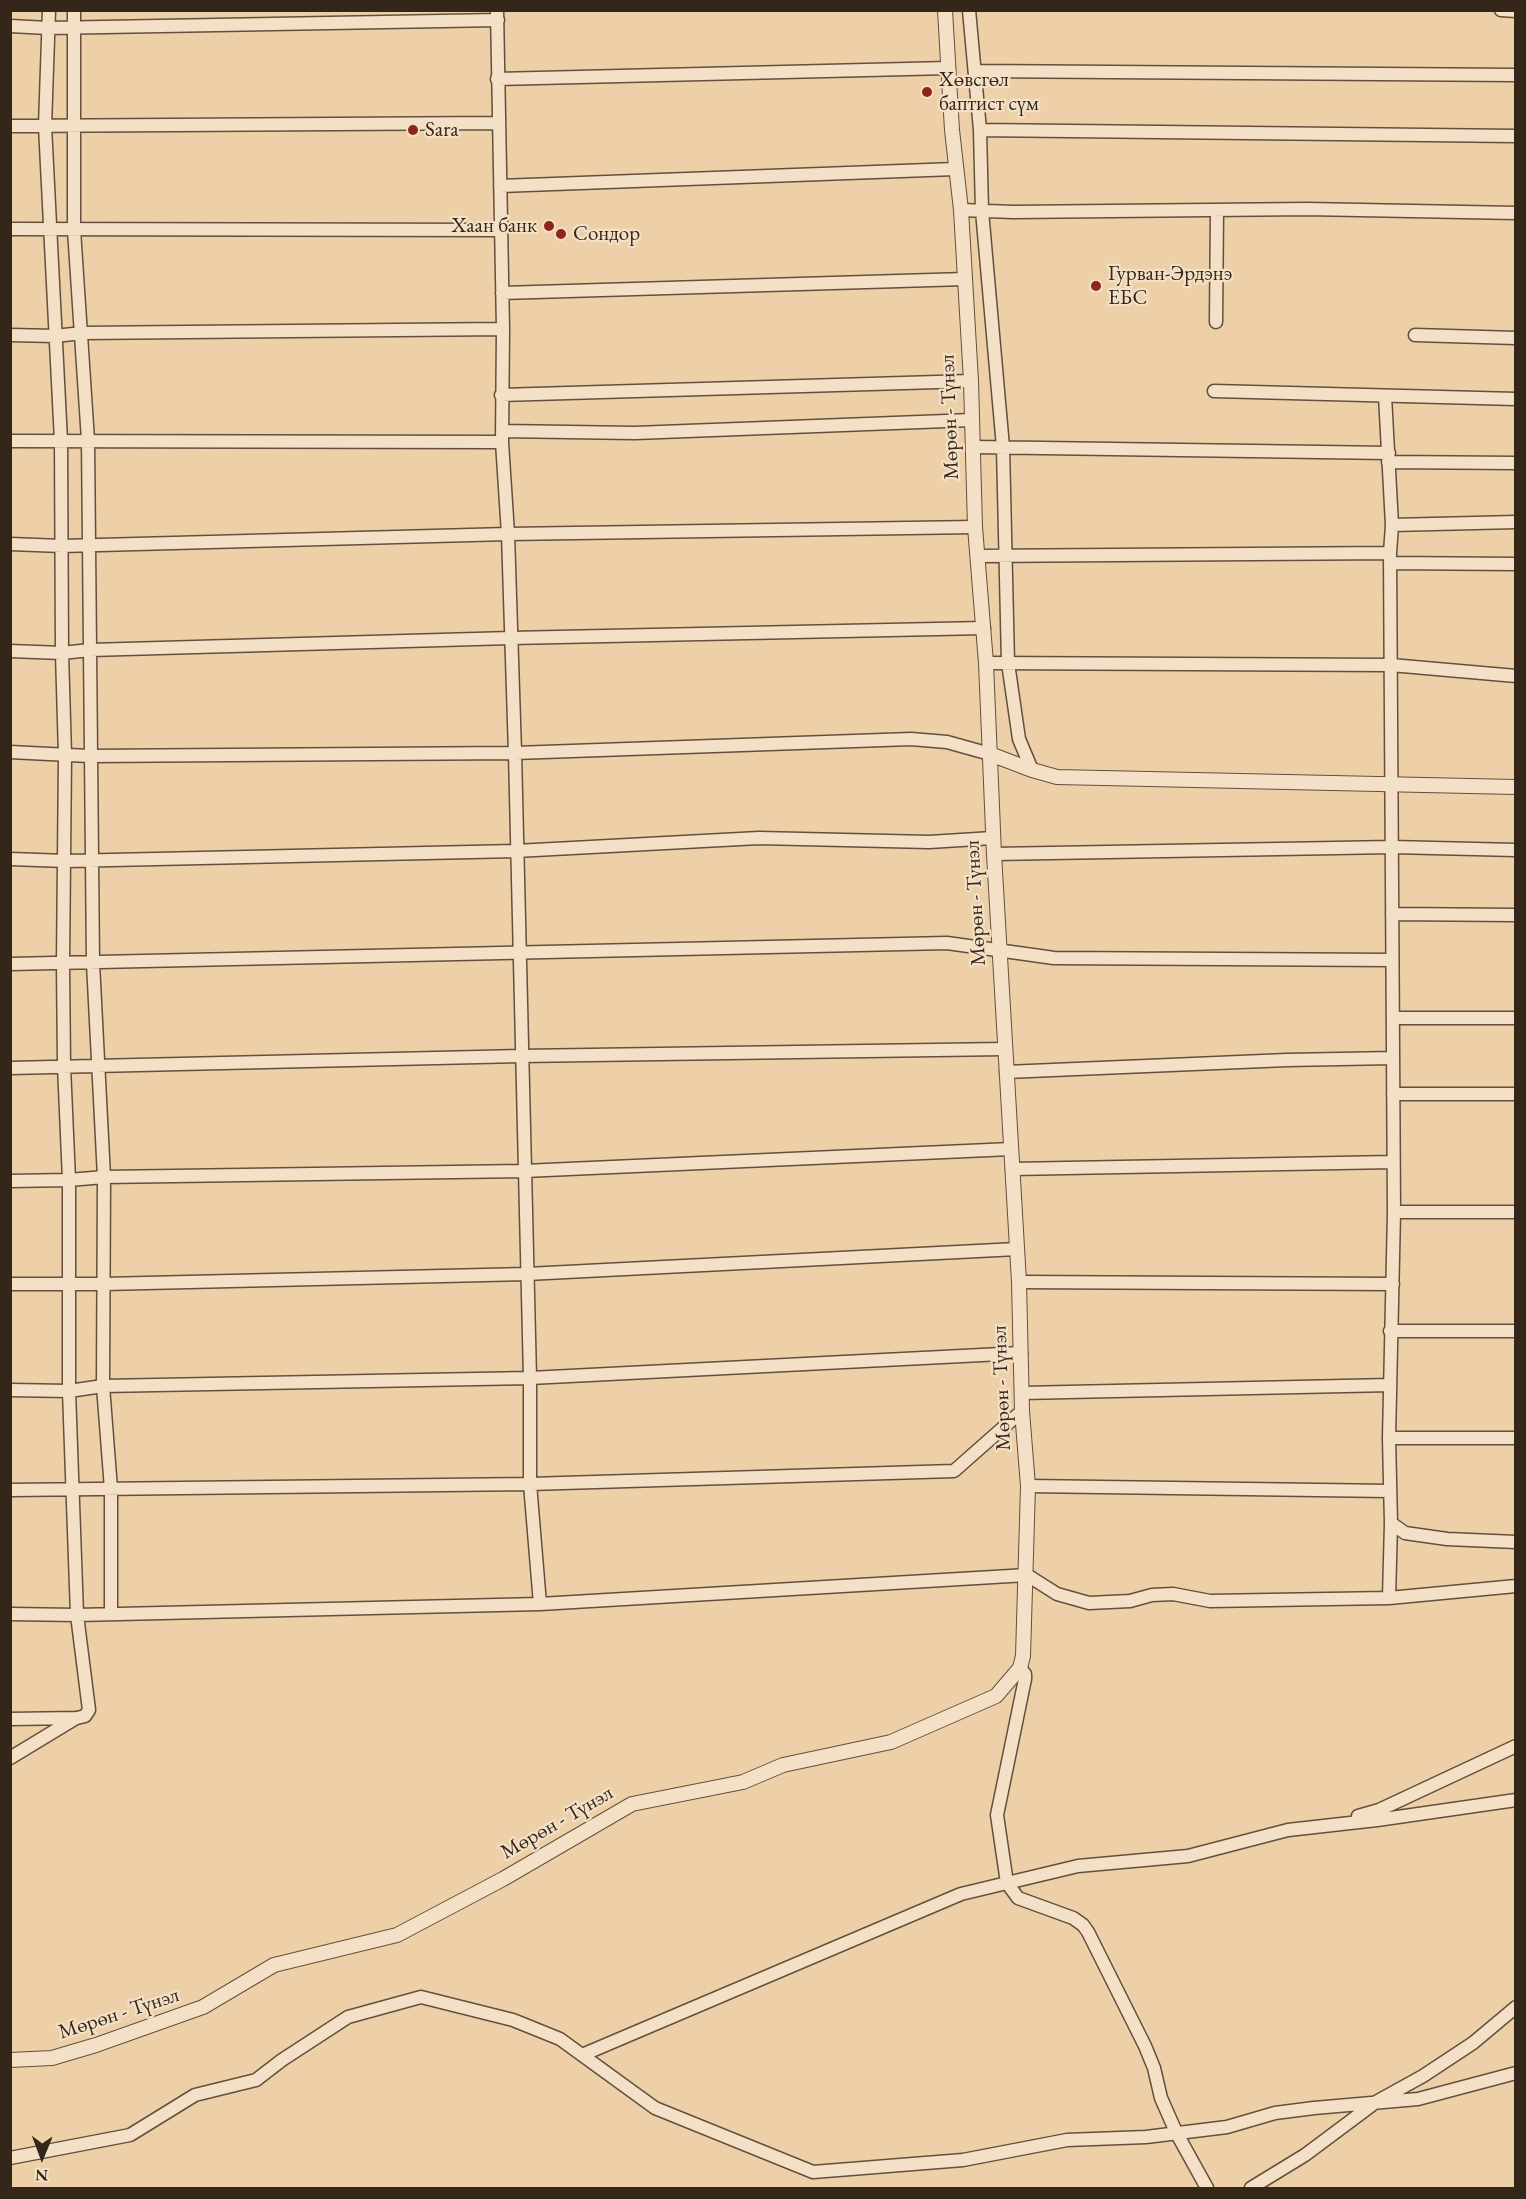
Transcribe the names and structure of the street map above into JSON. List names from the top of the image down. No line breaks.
{"streets":{"street":["Мөрөн - Түнэл"]},"places":["Хөвсгөл баптист сүм","Sara","Хаан банк","Сондор","Гурван-Эрдэнэ ЕБС"],"north":"bottom"}
